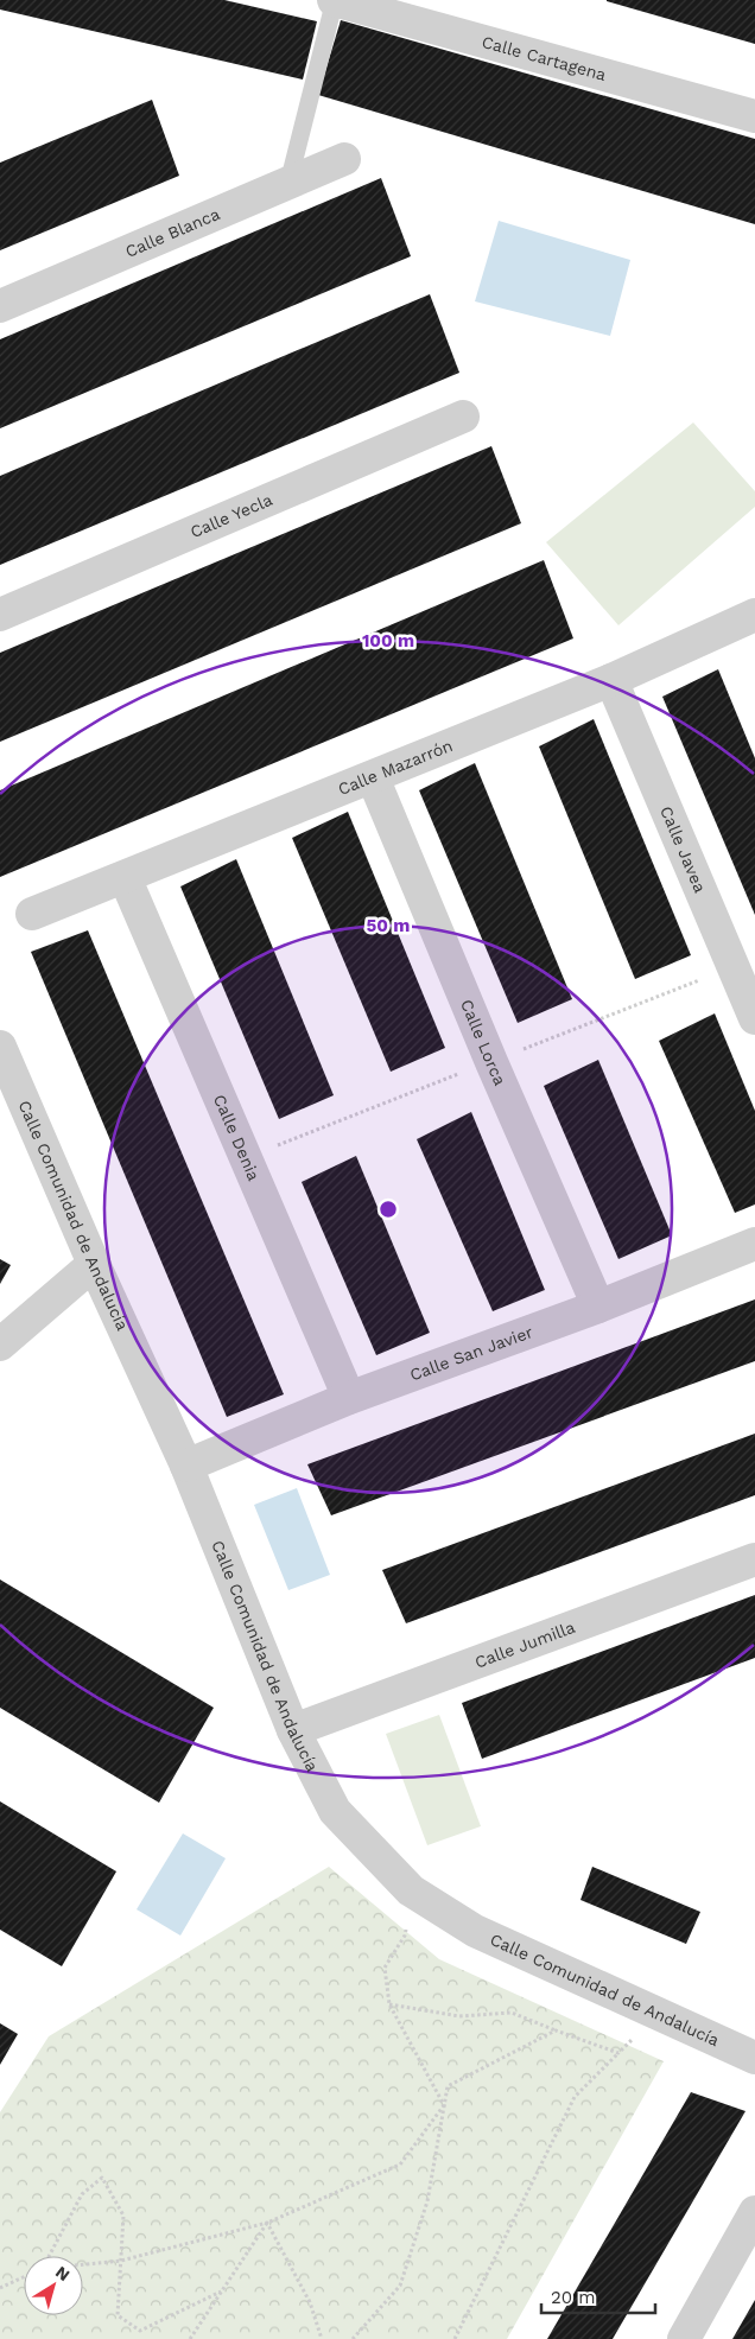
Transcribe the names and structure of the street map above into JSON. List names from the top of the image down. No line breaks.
{"streets":{"street":["Calle Cartagena","Calle Blanca","Calle Yecla","Calle Mazarrón","Calle Javea","Calle Lorca","Calle Denia","Calle Comunidad de Andalucía","Calle San Javier","Calle Jumilla"]},"crossings":[["Calle Mazarrón","Calle Javea"],["Calle Mazarrón","Calle Lorca"],["Calle Mazarrón","Calle Denia"],["Calle Lorca","Calle San Javier"],["Calle Denia","Calle San Javier"],["Calle Comunidad de Andalucía","Calle San Javier"],["Calle Comunidad de Andalucía","Calle Jumilla"]],"scale_bar":"20 m","north":"top right","rings":["100 m","50 m"]}
